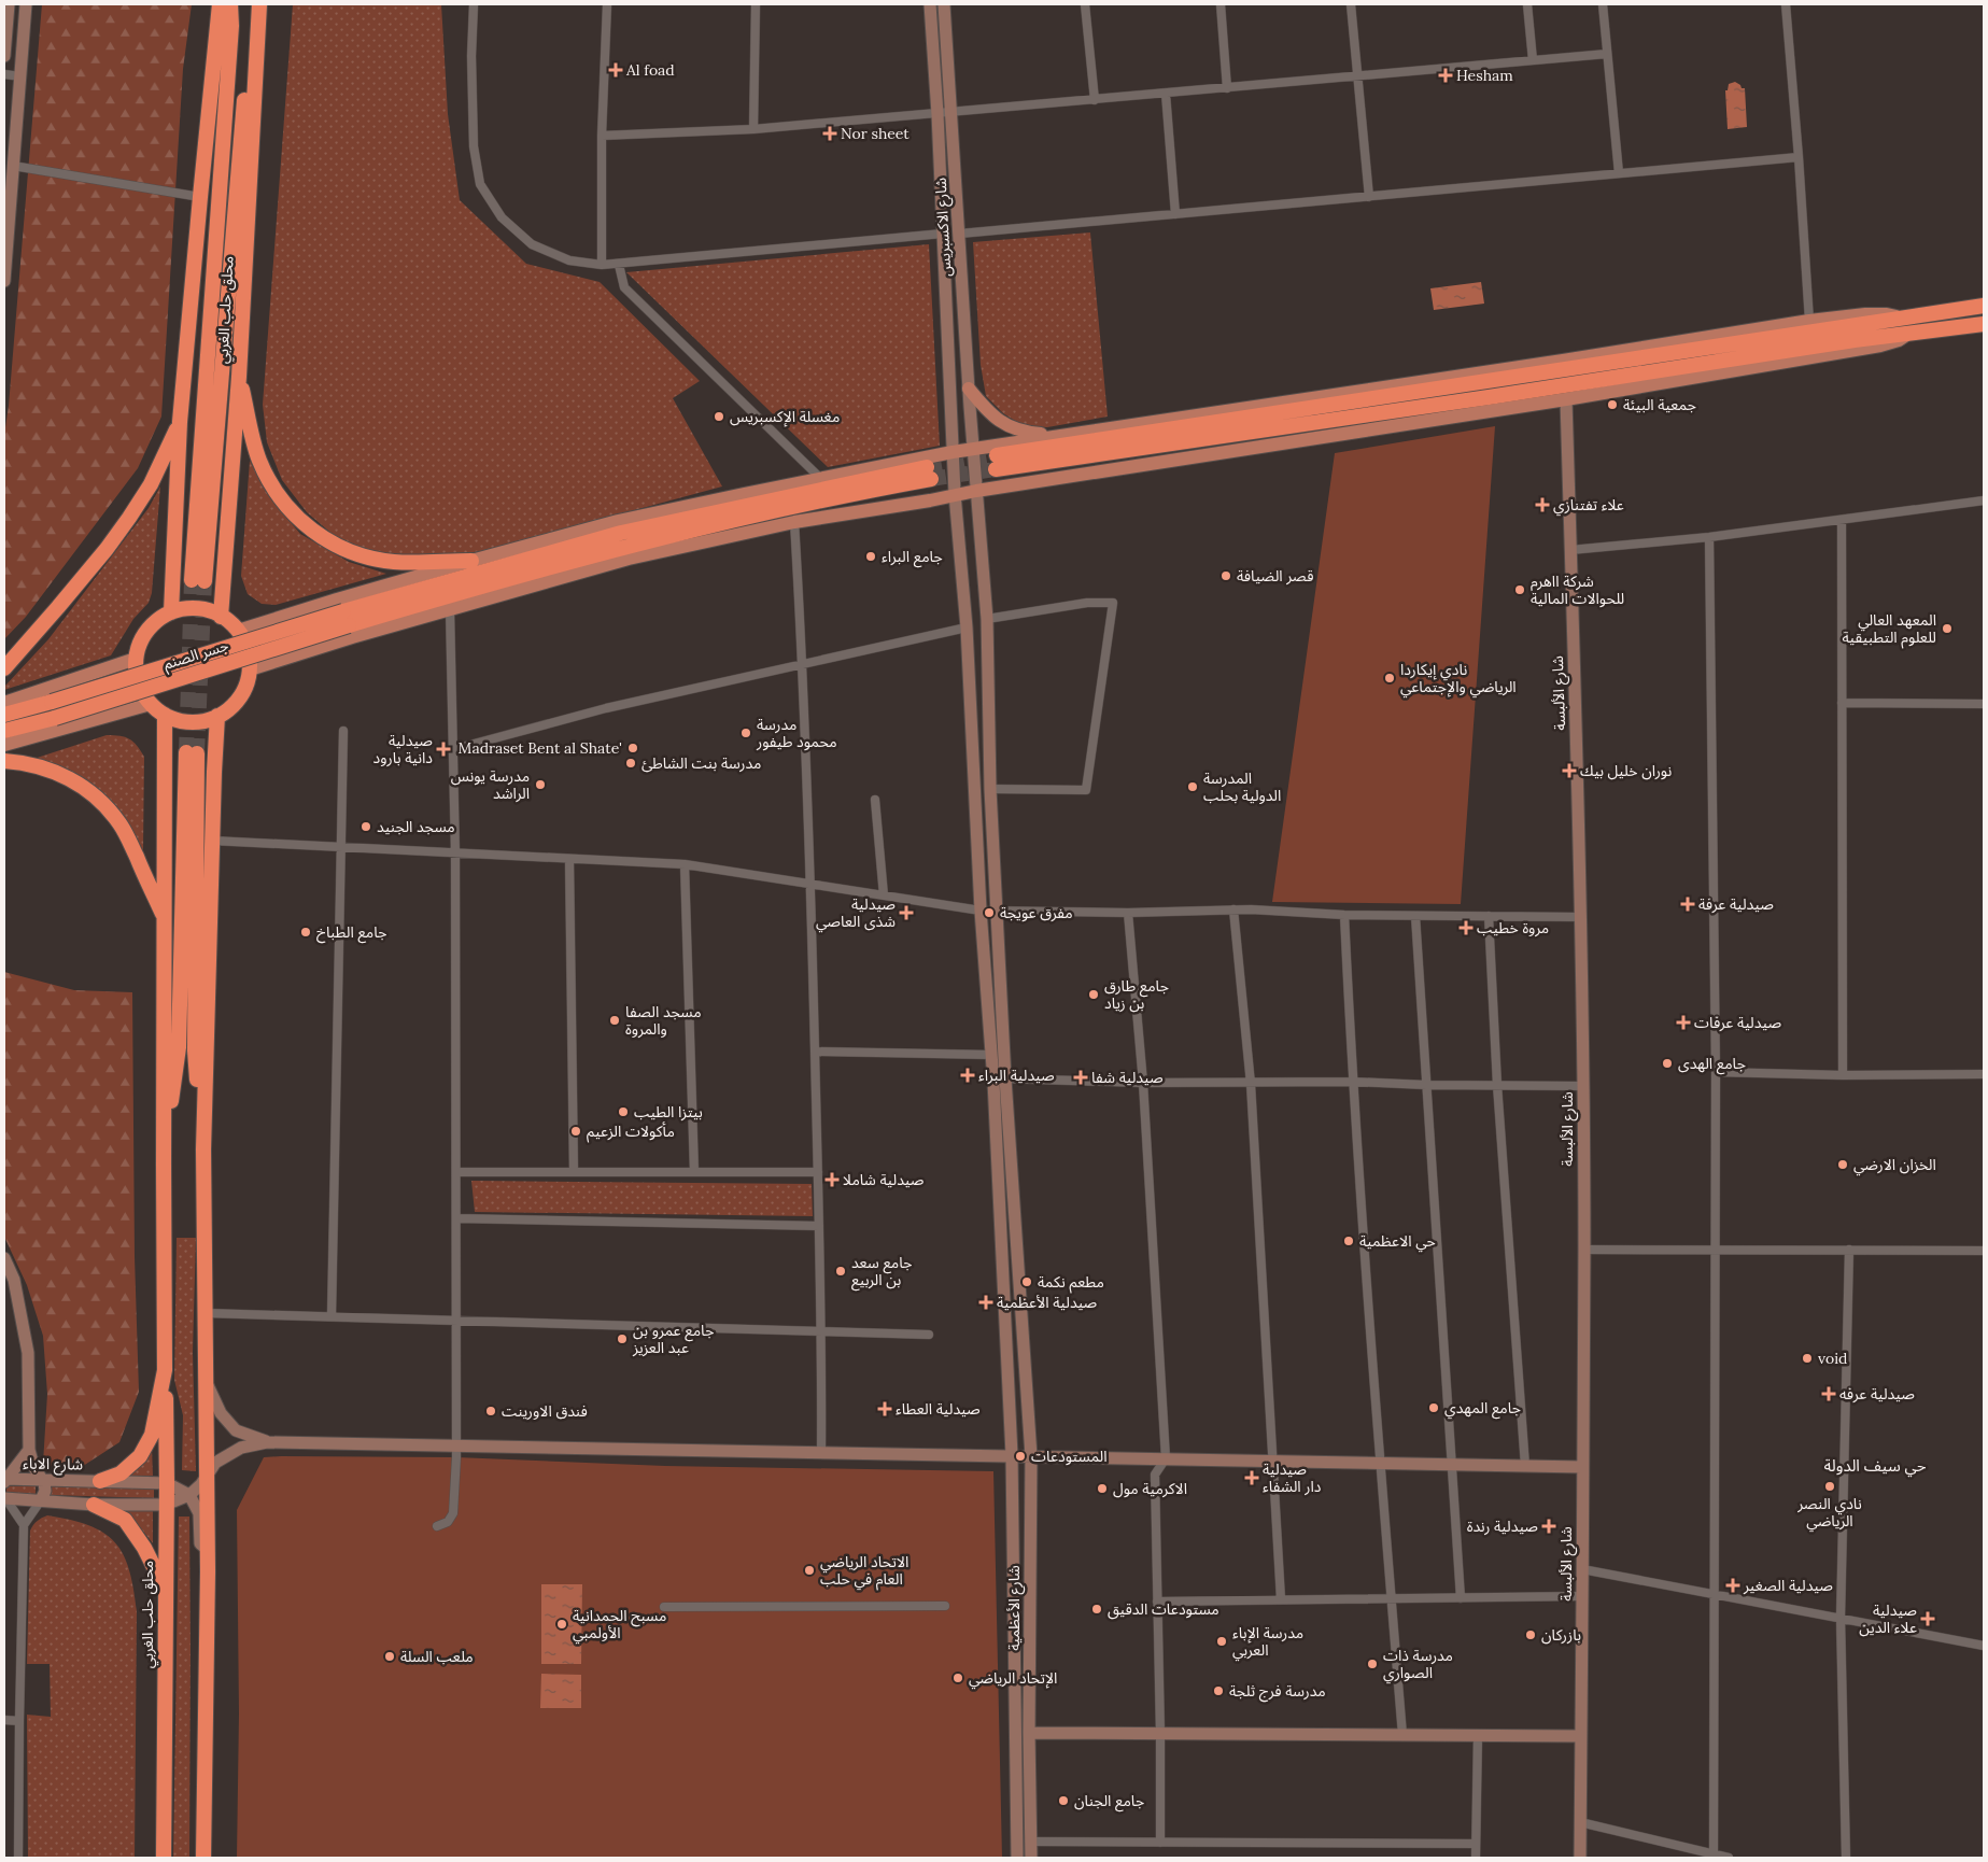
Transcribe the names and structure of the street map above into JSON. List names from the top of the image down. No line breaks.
{"streets":{"highway":["محلق حلب الغربي","جسر الصنم"],"street":["شارع الاكسبريس","شارع الألبسة","شارع الاباء","شارع الأعظمية"]},"crossings":[["شارع الاكسبريس","شارع الأعظمية"],["محلق حلب الغربي","شارع الاباء"]],"districts":["حي سيف الدولة"],"places":{"health":["Al foad","Hesham","Nor sheet","علاء تفتنازي","صيدلية دانية بارود","نوران خليل بيك","صيدلية عرفة","صيدلية شذى العاصي","مروة خطيب","صيدلية عرفات","صيدلية البراء","صيدلية شفا","صيدلية شاملا","صيدلية الأعظمية","صيدلية عرفه","صيدلية العطاء","صيدلية دار الشفاء","صيدلية رندة","صيدلية الصغير","صيدلية علاء الدين"],"other":["جمعية البيئة","مغسلة الإكسبريس","جامع البراء","قصر الضيافة","شركة ااهرم للحوالات المالية","المعهد العالي للعلوم التطبيقية","نادي إيكاردا الرياضي والإجتماعي","مدرسة محمود طيفور","Madraset Bent al Shate'","مدرسة بنت الشاطئ","مدرسة يونس الراشد","المدرسة الدولية بحلب","مسجد الجنيد","مفرق عويجة","جامع الطباخ","جامع طارق بن زياد","مسجد الصفا والمروة","جامع الهدى","بيتزا الطيب","مأكولات الزعيم","الخزان الارضي","حي الاعظمية","جامع سعد بن الربيع","مطعم نكمة","جامع عمرو بن عبد العزيز","void","جامع المهدي","فندق الاورينت","المستودعات","نادي النصر الرياضي","الاكرمية مول","الاتحاد الرياضي العام في حلب","مستودعات الدقيق","مسبح الحمدانية الأولمبي","بازركان","مدرسة الإباء العربي","ملعب السلة","مدرسة ذات الصواري","الإتحاد الرياضي","مدرسة فرج ثلجة","جامع الجنان"]}}
